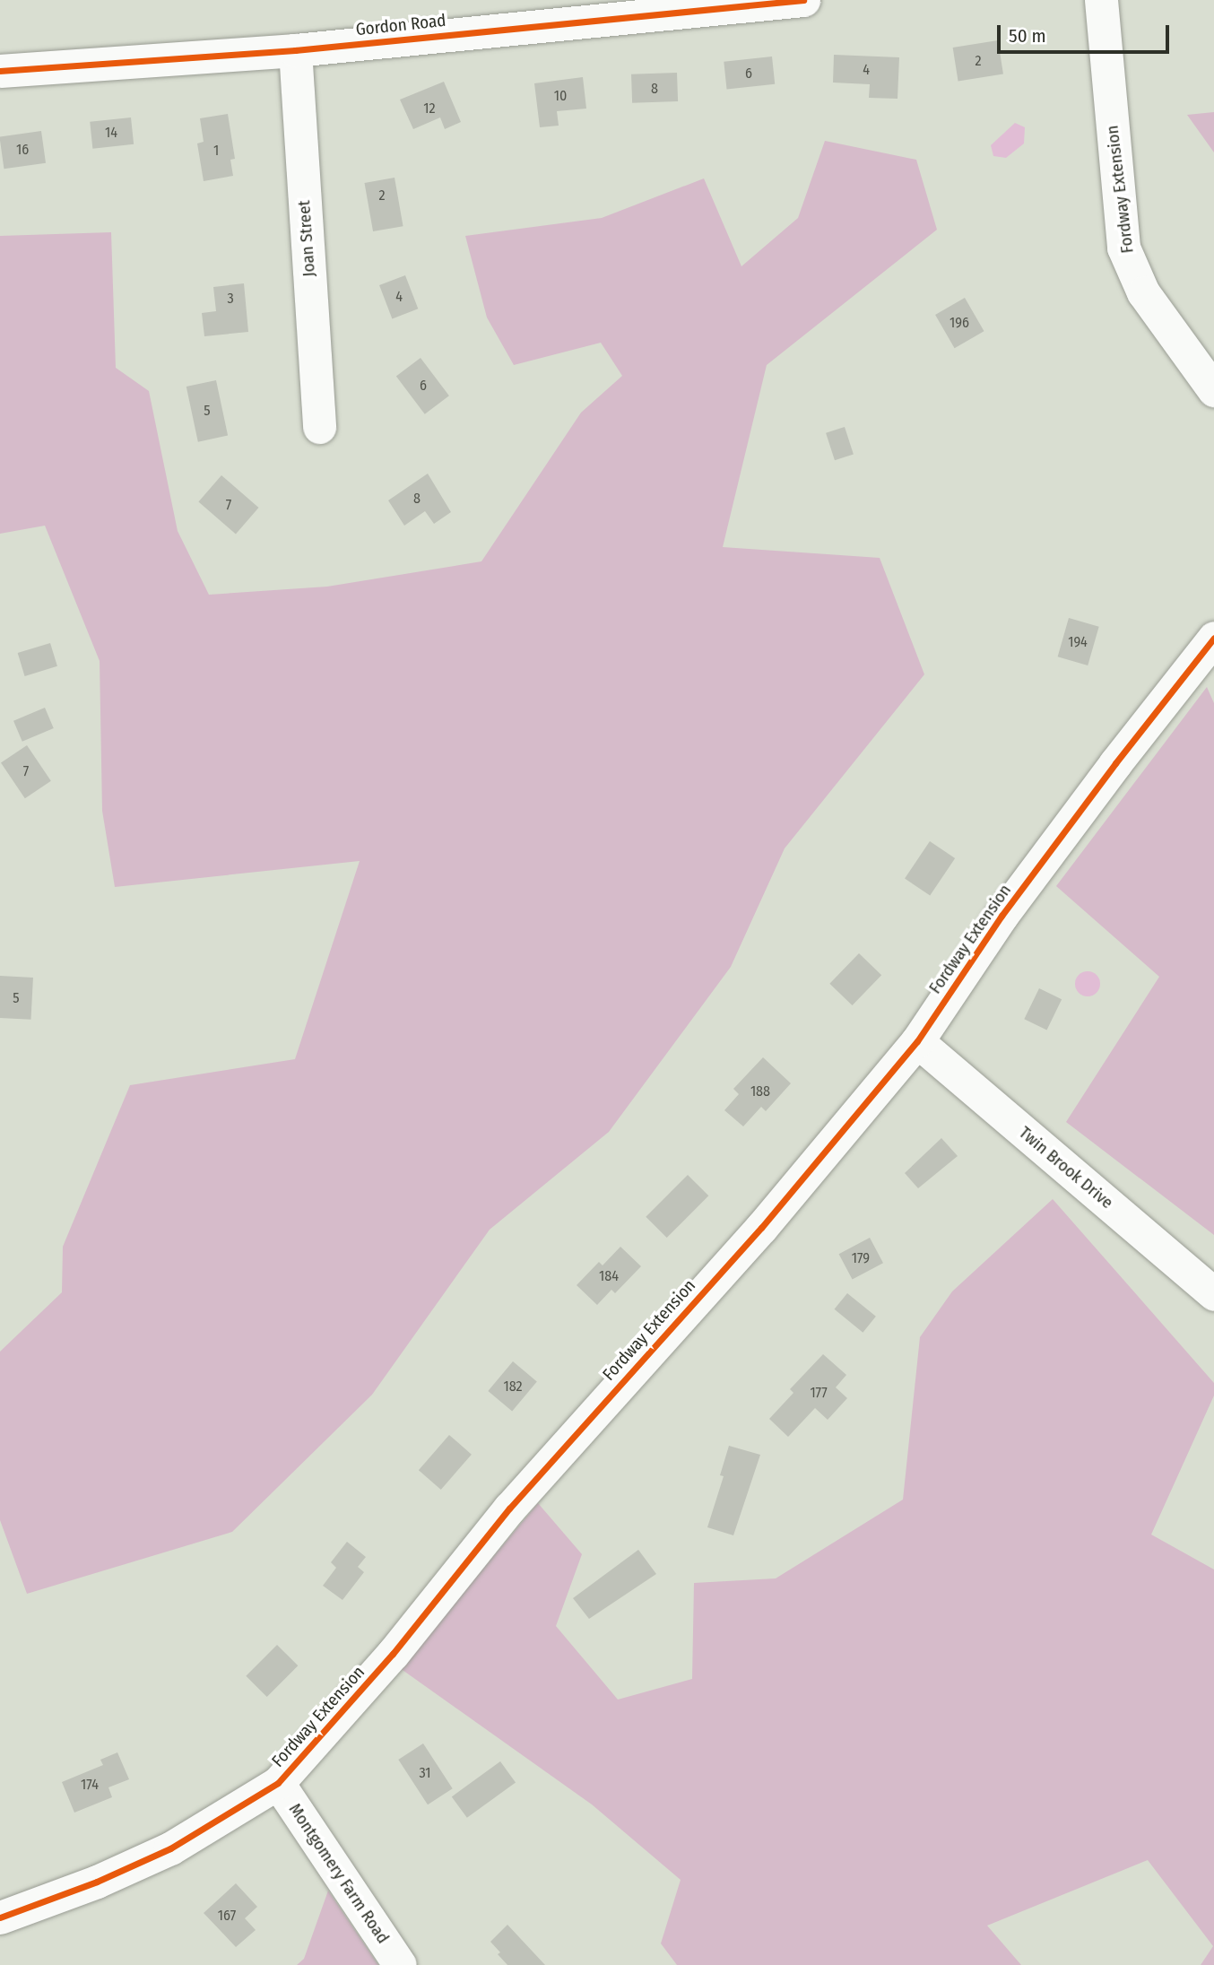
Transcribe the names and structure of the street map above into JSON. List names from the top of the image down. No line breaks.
{"streets":{"street":["Gordon Road","Fordway Extension","Joan Street","Twin Brook Drive","Montgomery Farm Road"]},"crossings":[["Gordon Road","Joan Street"],["Fordway Extension","Twin Brook Drive"],["Fordway Extension","Montgomery Farm Road"]],"house_numbers":["2","4","6","8","10","12","14","16","1","2","4","3","196","6","5","8","7","194","7","5","188","179","184","182","177","31","174","167"],"scale_bar":"50 m"}
